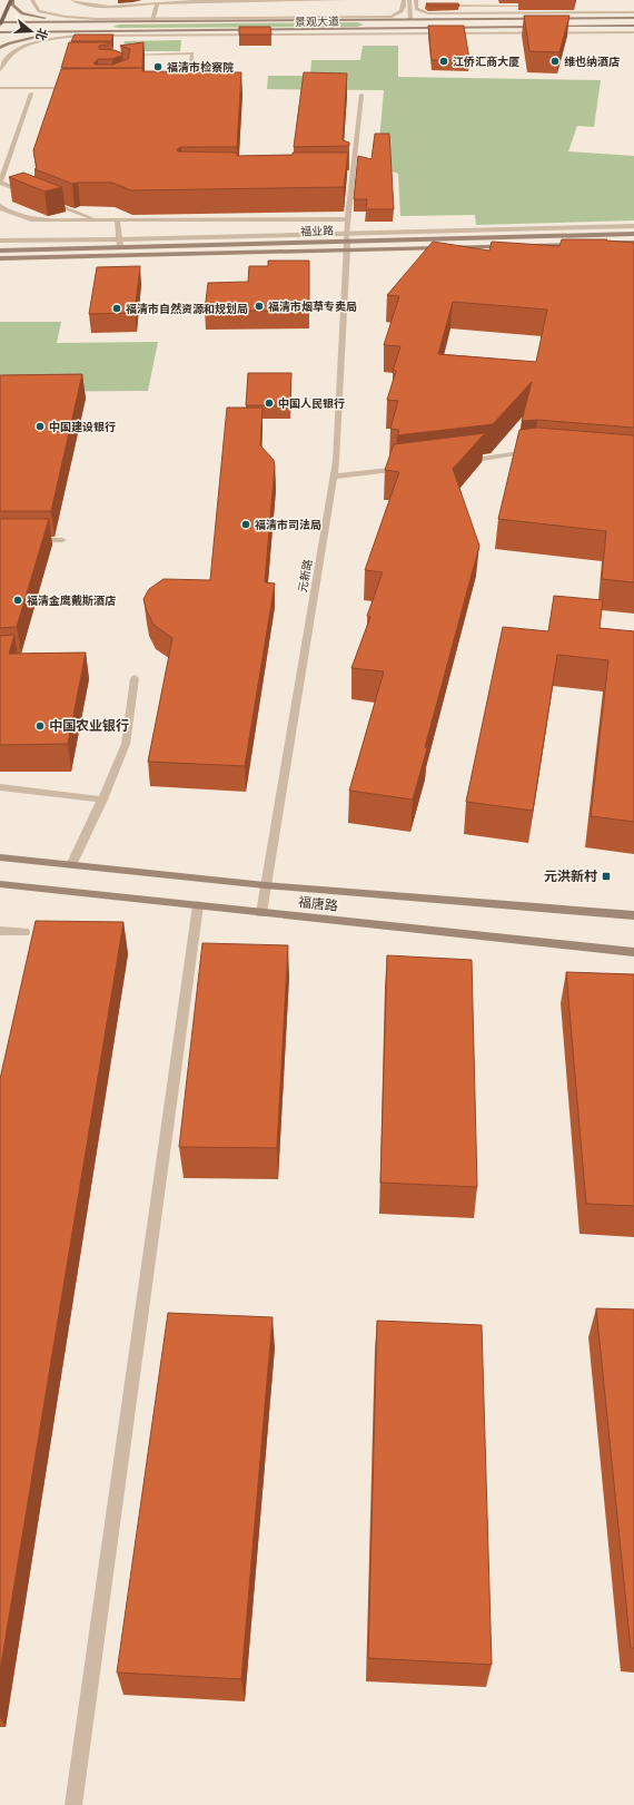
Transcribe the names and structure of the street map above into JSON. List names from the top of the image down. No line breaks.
{"streets":{"street":["景观大道","福业路","元新路","福唐路"]},"crossings":[["福业路","元新路"],["元新路","福唐路"]],"places":{"other":["江侨汇商大厦","维也纳酒店","福清市检察院","福清市烟草专卖局","福清市自然资源和规划局","中国人民银行","中国建设银行","福清市司法局","福清金鹰戴斯酒店","中国农业银行"],"transit":["元洪新村"]},"north":"right"}
